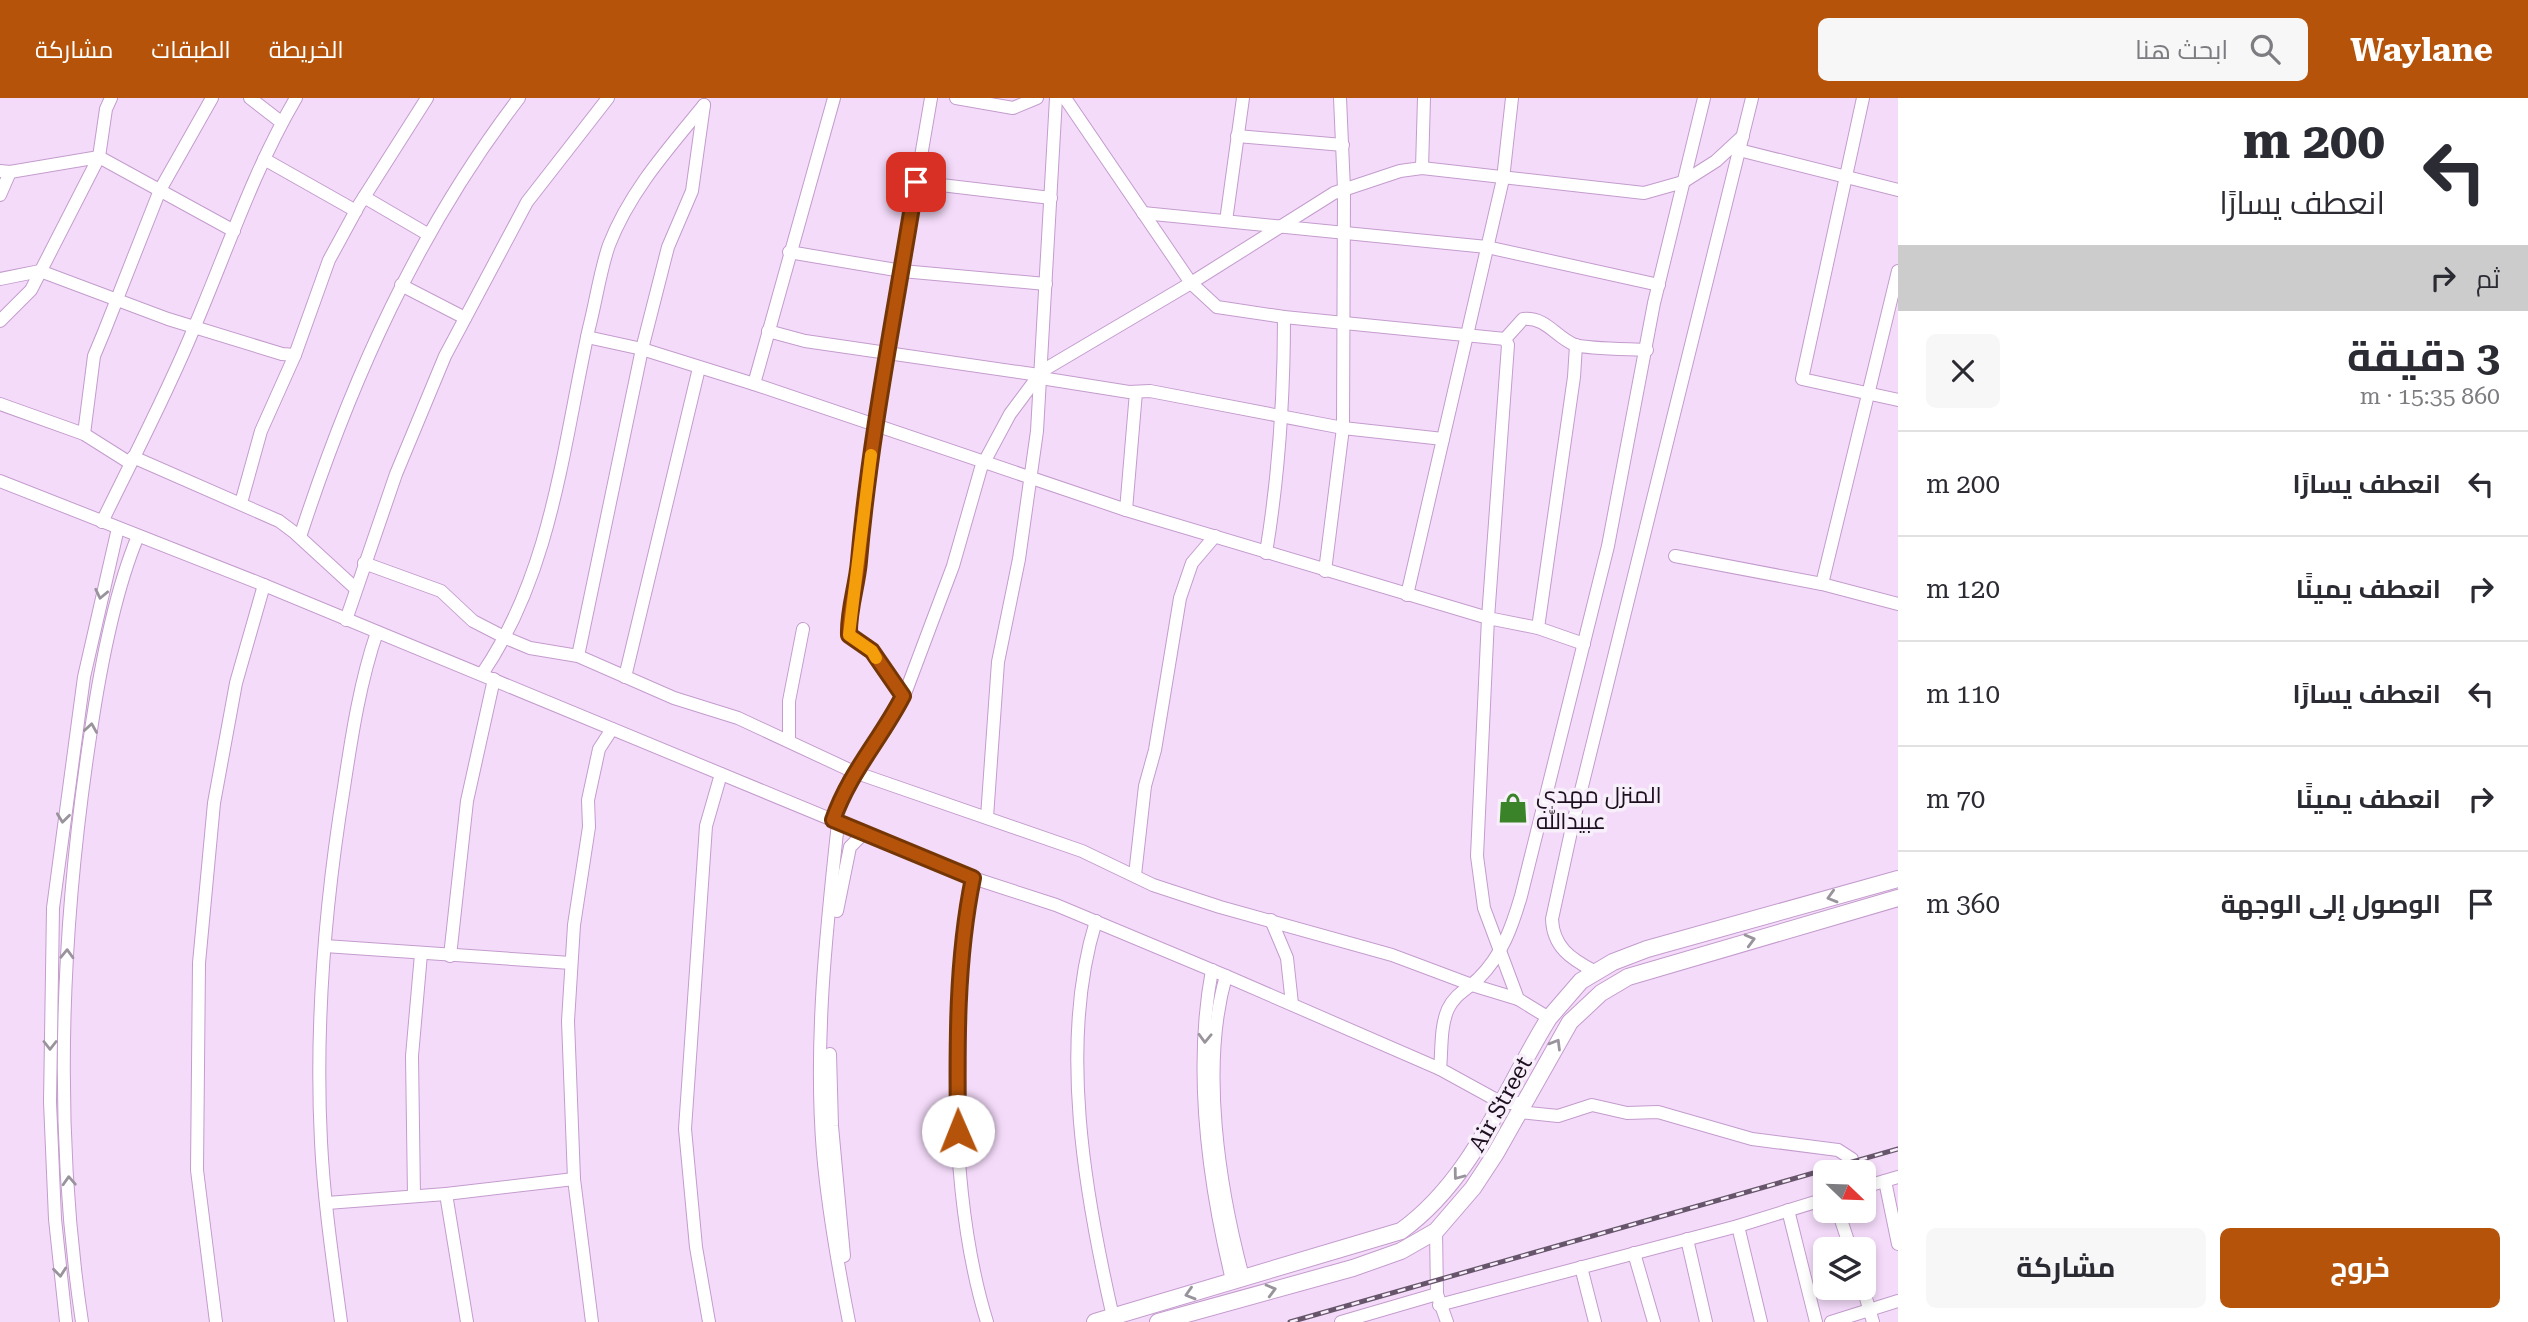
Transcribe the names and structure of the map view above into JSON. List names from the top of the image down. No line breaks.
{"streets":{"main road":["Air Street"]},"places":{"shop":["المنزل مهدي عبيدالله"]},"north":"bottom right","page":{"header":"Waylane","search":"ابحث هنا","nav":["الخريطة","الطبقات","مشاركة"],"turn":["200 m","انعطف يسارًا"],"then":"ثم","heading":["3 دقيقة","860 m · 15:35"],"list":[{"name":"انعطف يسارًا","value":"200 m"},{"name":"انعطف يمينًا","value":"120 m"},{"name":"انعطف يسارًا","value":"110 m"},{"name":"انعطف يمينًا","value":"70 m"},{"name":"الوصول إلى الوجهة","value":"360 m"}],"buttons":["خروج","مشاركة"]}}
